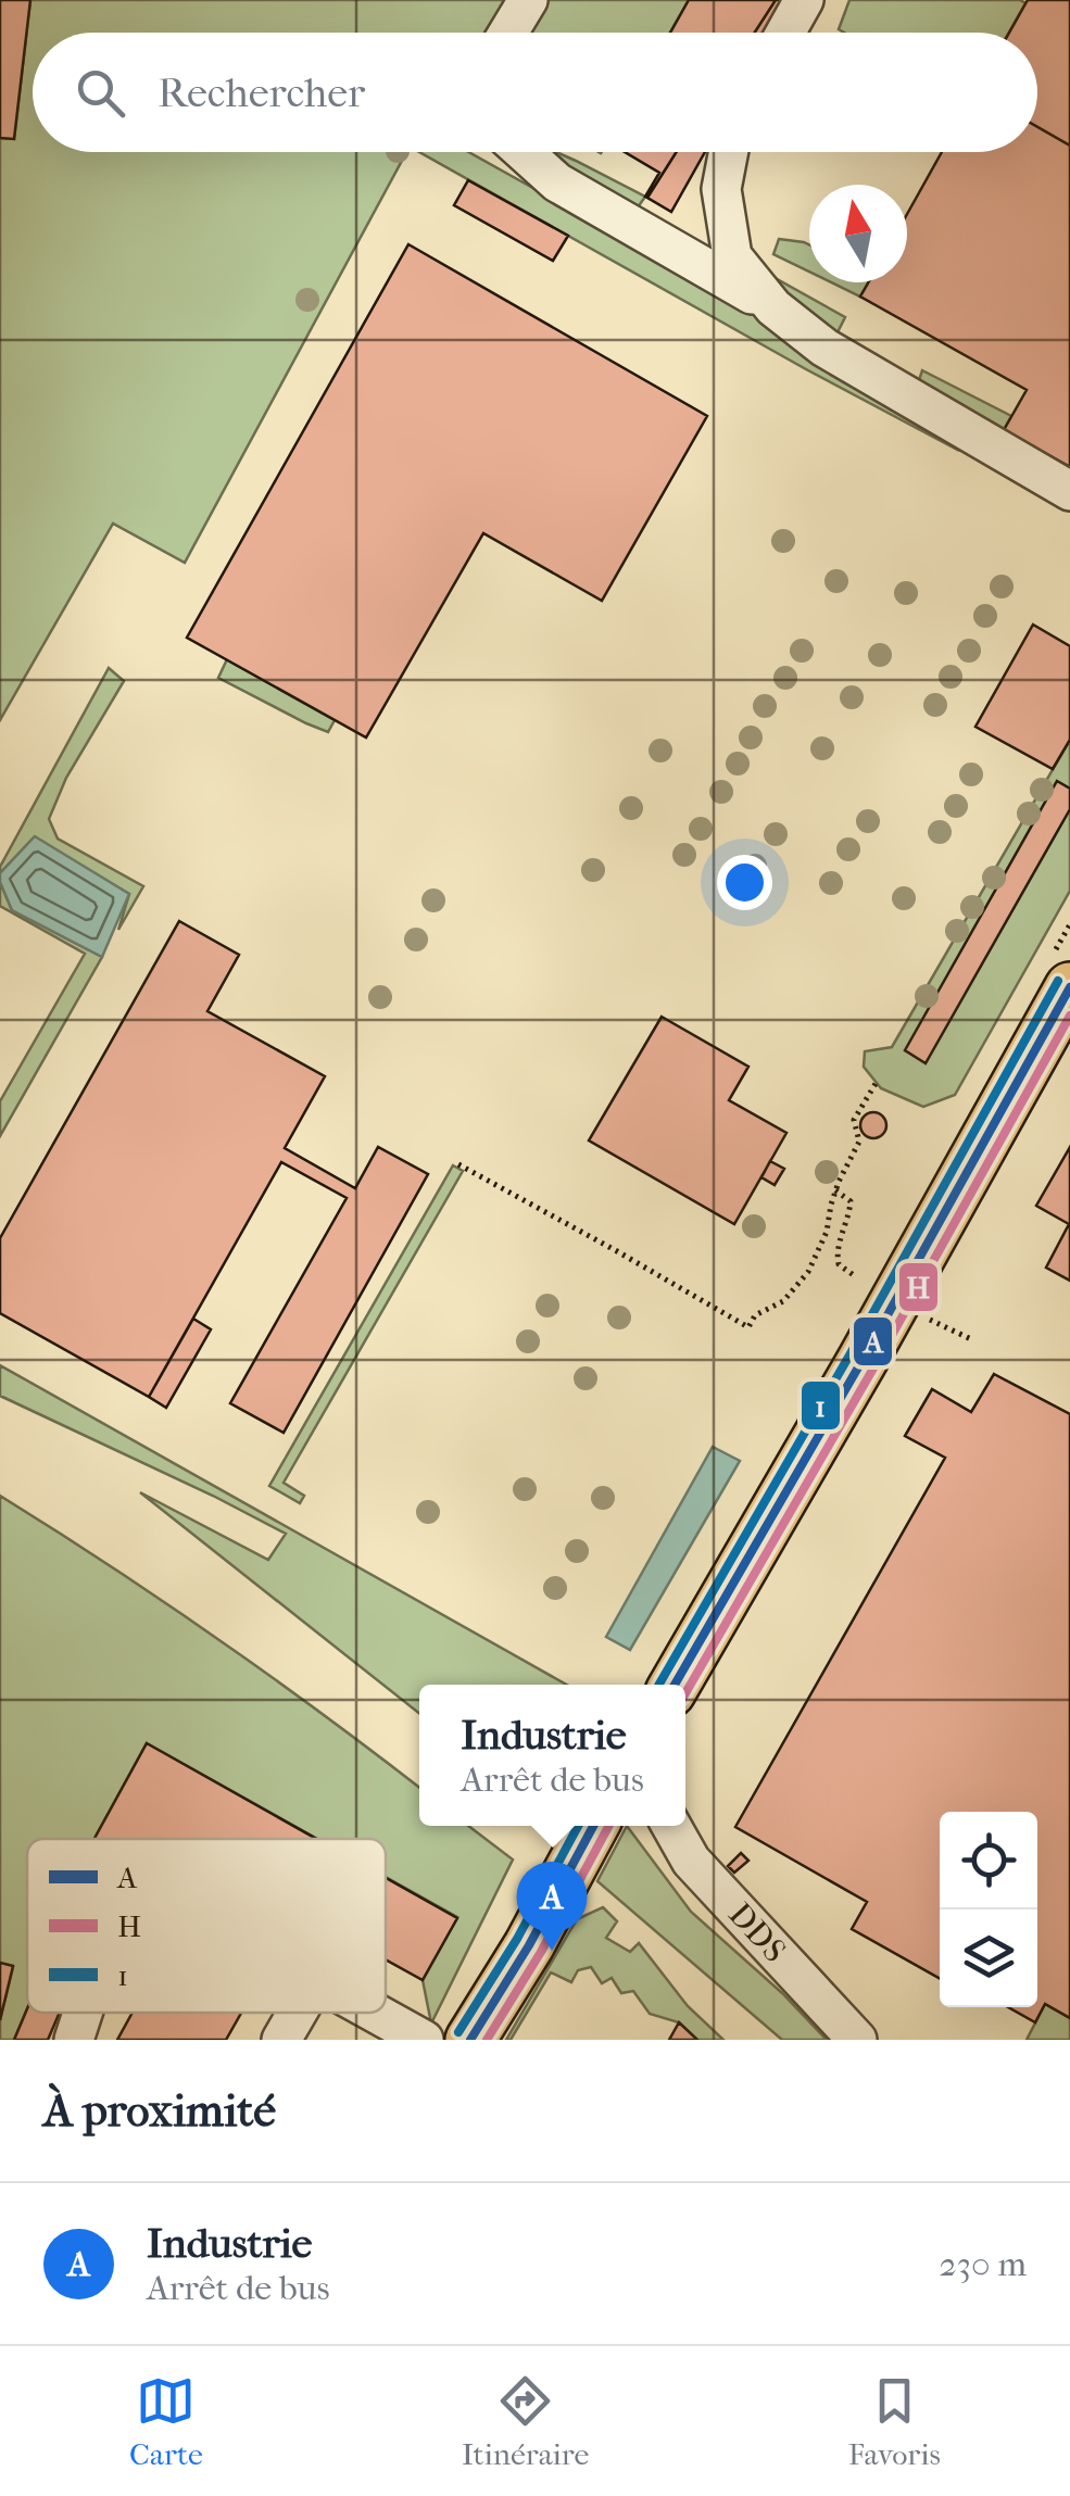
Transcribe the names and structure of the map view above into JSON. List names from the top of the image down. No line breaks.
{"streets":{"lane":["DDS"]},"lines":["transit line 1","transit line A","transit line H"],"legend":["A","H","1"],"north":"top","page":{"search":"Rechercher","popup":["Industrie","Arrêt de bus"],"pins":"A","heading":"À proximité","list":[{"mark":"A","name":"Industrie","note":"Arrêt de bus","value":"230 m"}],"nav":["Carte","Itinéraire","Favoris"]}}
